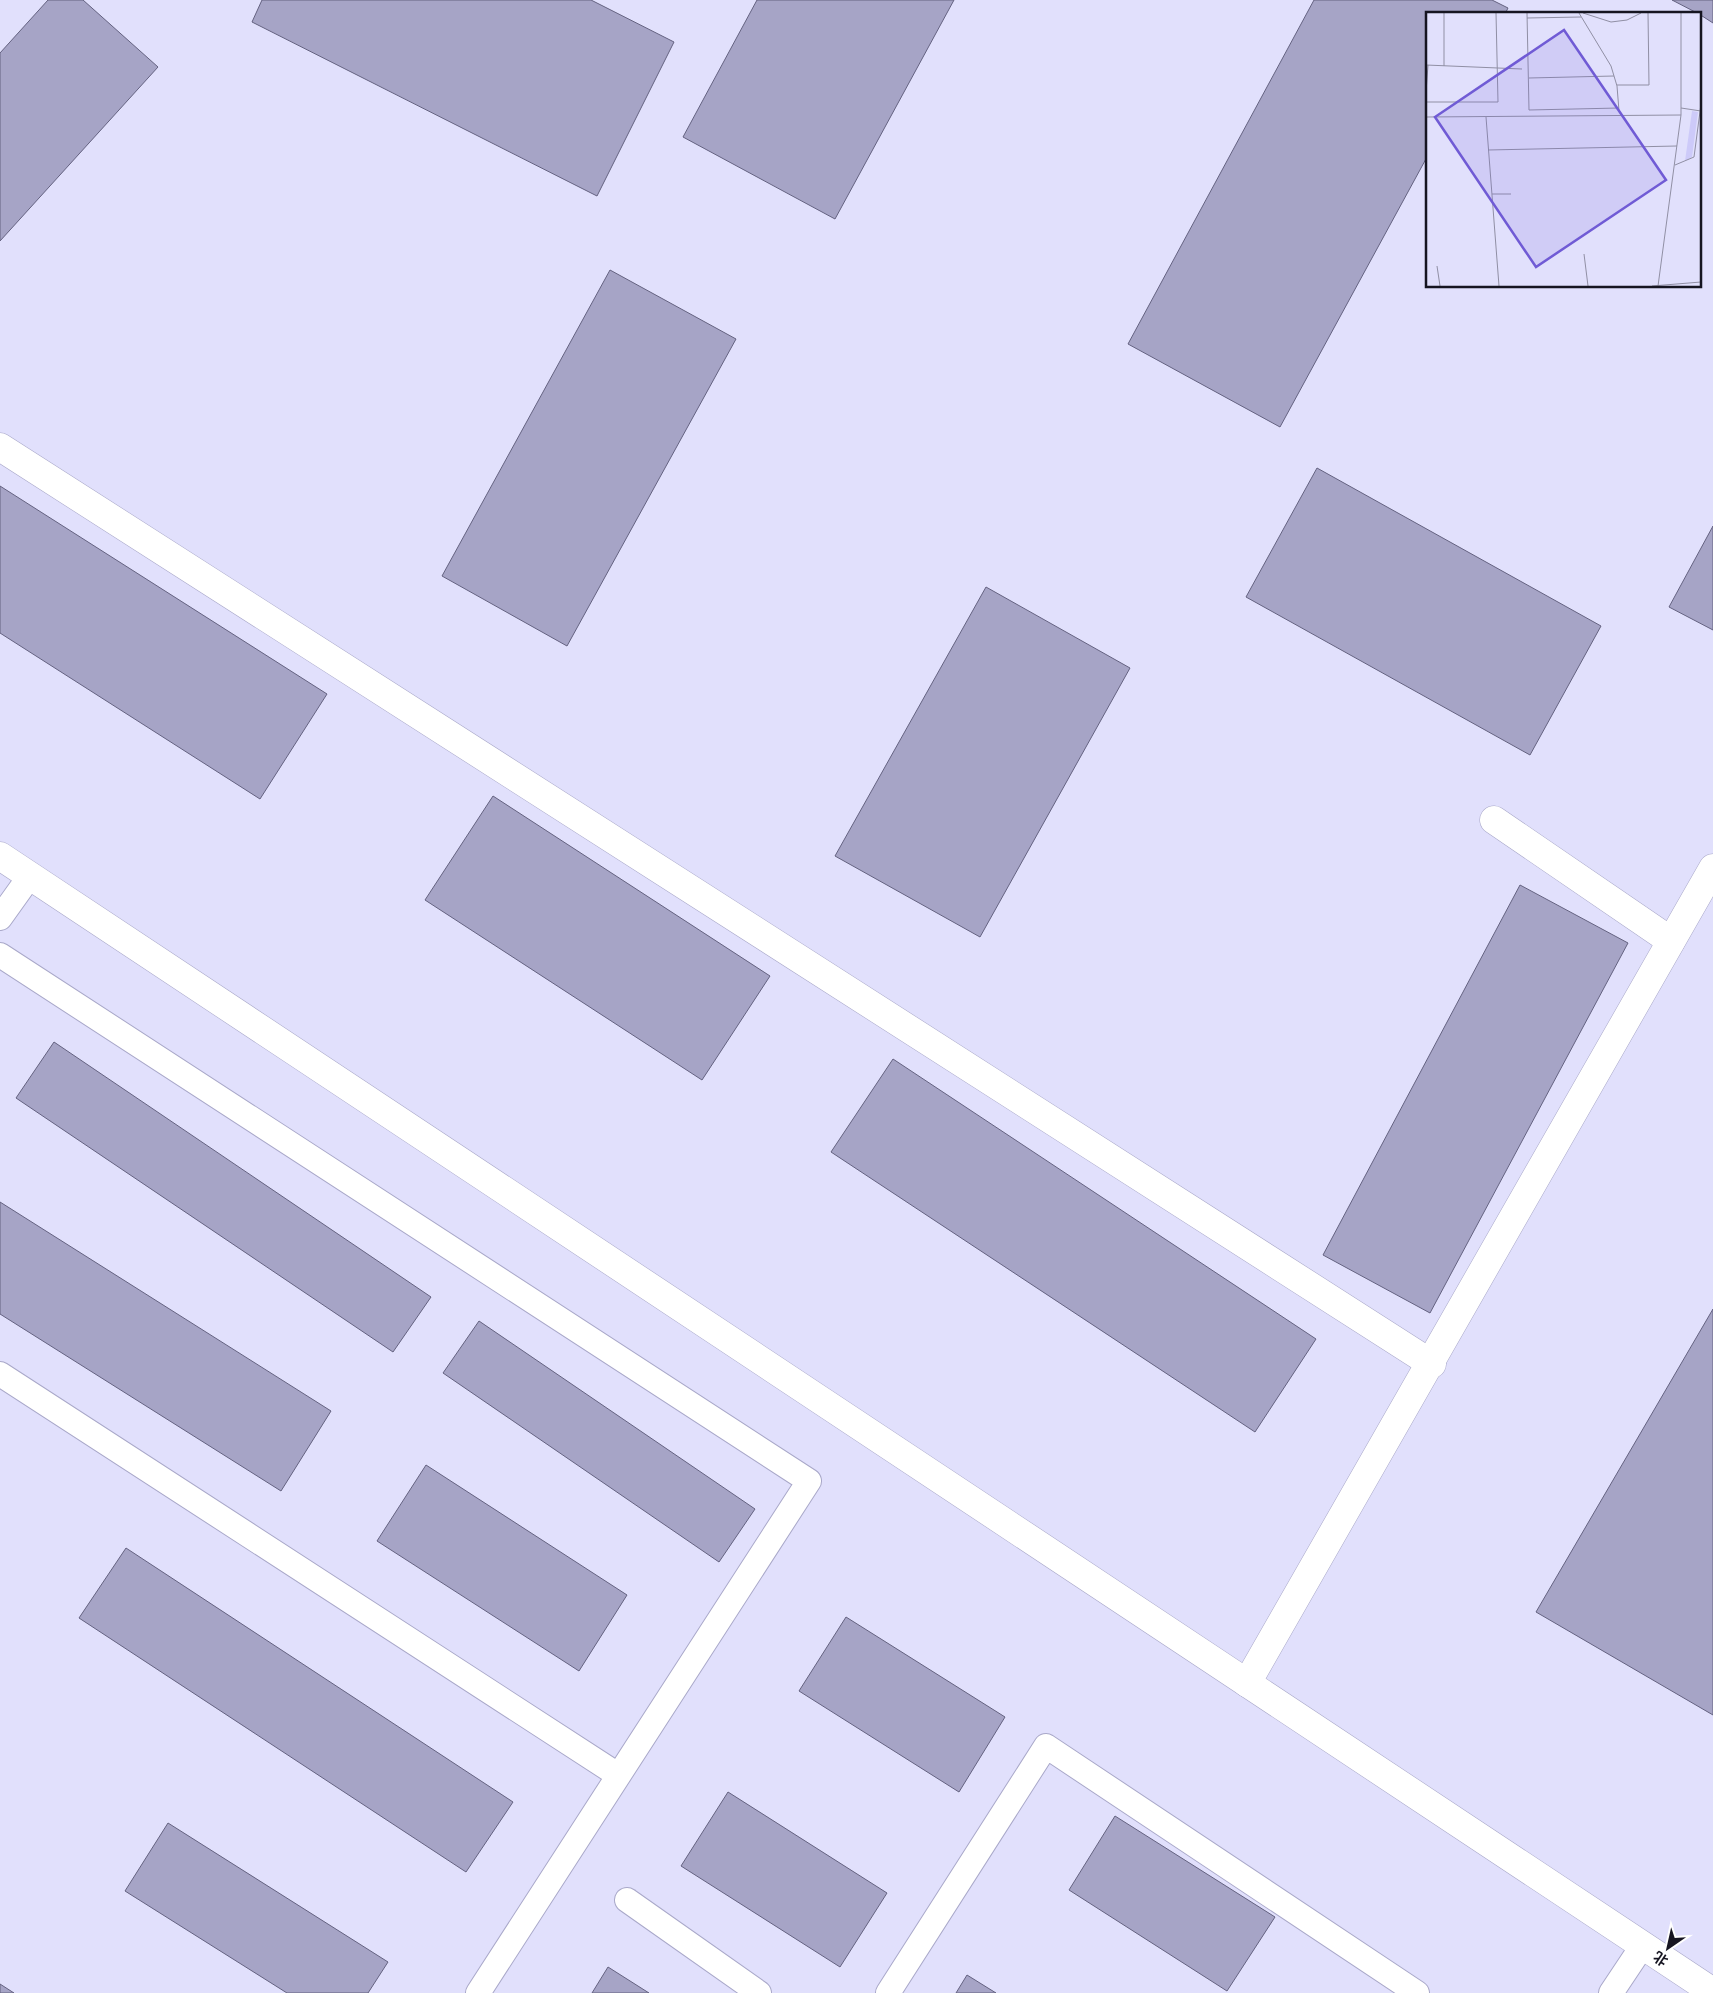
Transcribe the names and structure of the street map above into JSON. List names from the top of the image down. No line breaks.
{"north":"bottom left"}
